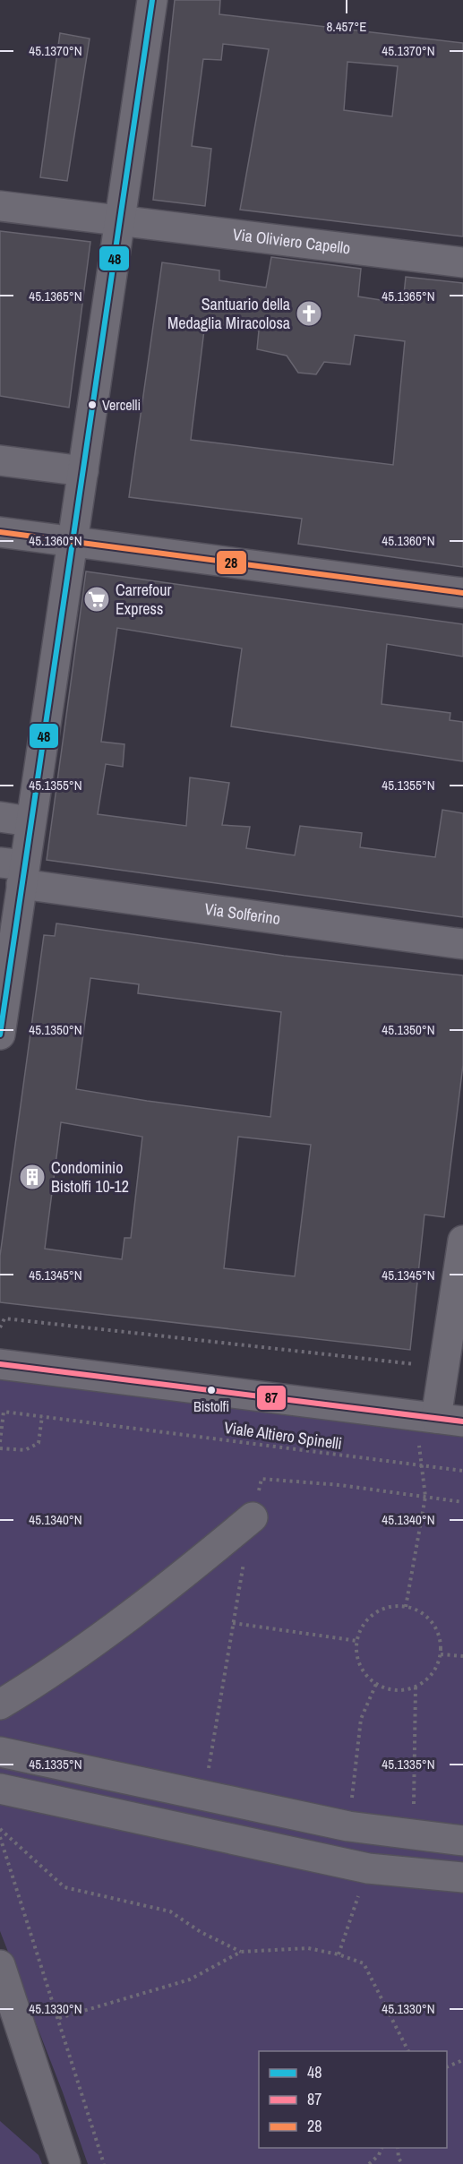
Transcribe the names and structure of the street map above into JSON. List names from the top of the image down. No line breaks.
{"streets":{"street":["Via Oliviero Capello","Via Solferino"],"path":["Viale Altiero Spinelli"]},"places":{"church":["Santuario della Medaglia Miracolosa"],"other":["Vercelli","Bistolfi"],"supermarket":["Carrefour Express"],"building":["Condominio Bistolfi 10-12"]},"lines":["transit line 48","transit line 28","transit line 87"],"legend":["48","87","28"],"coordinates":["8.457°E","45.1370°N","45.1365°N","45.1360°N","45.1355°N","45.1350°N","45.1345°N","45.1340°N","45.1335°N","45.1330°N"]}
